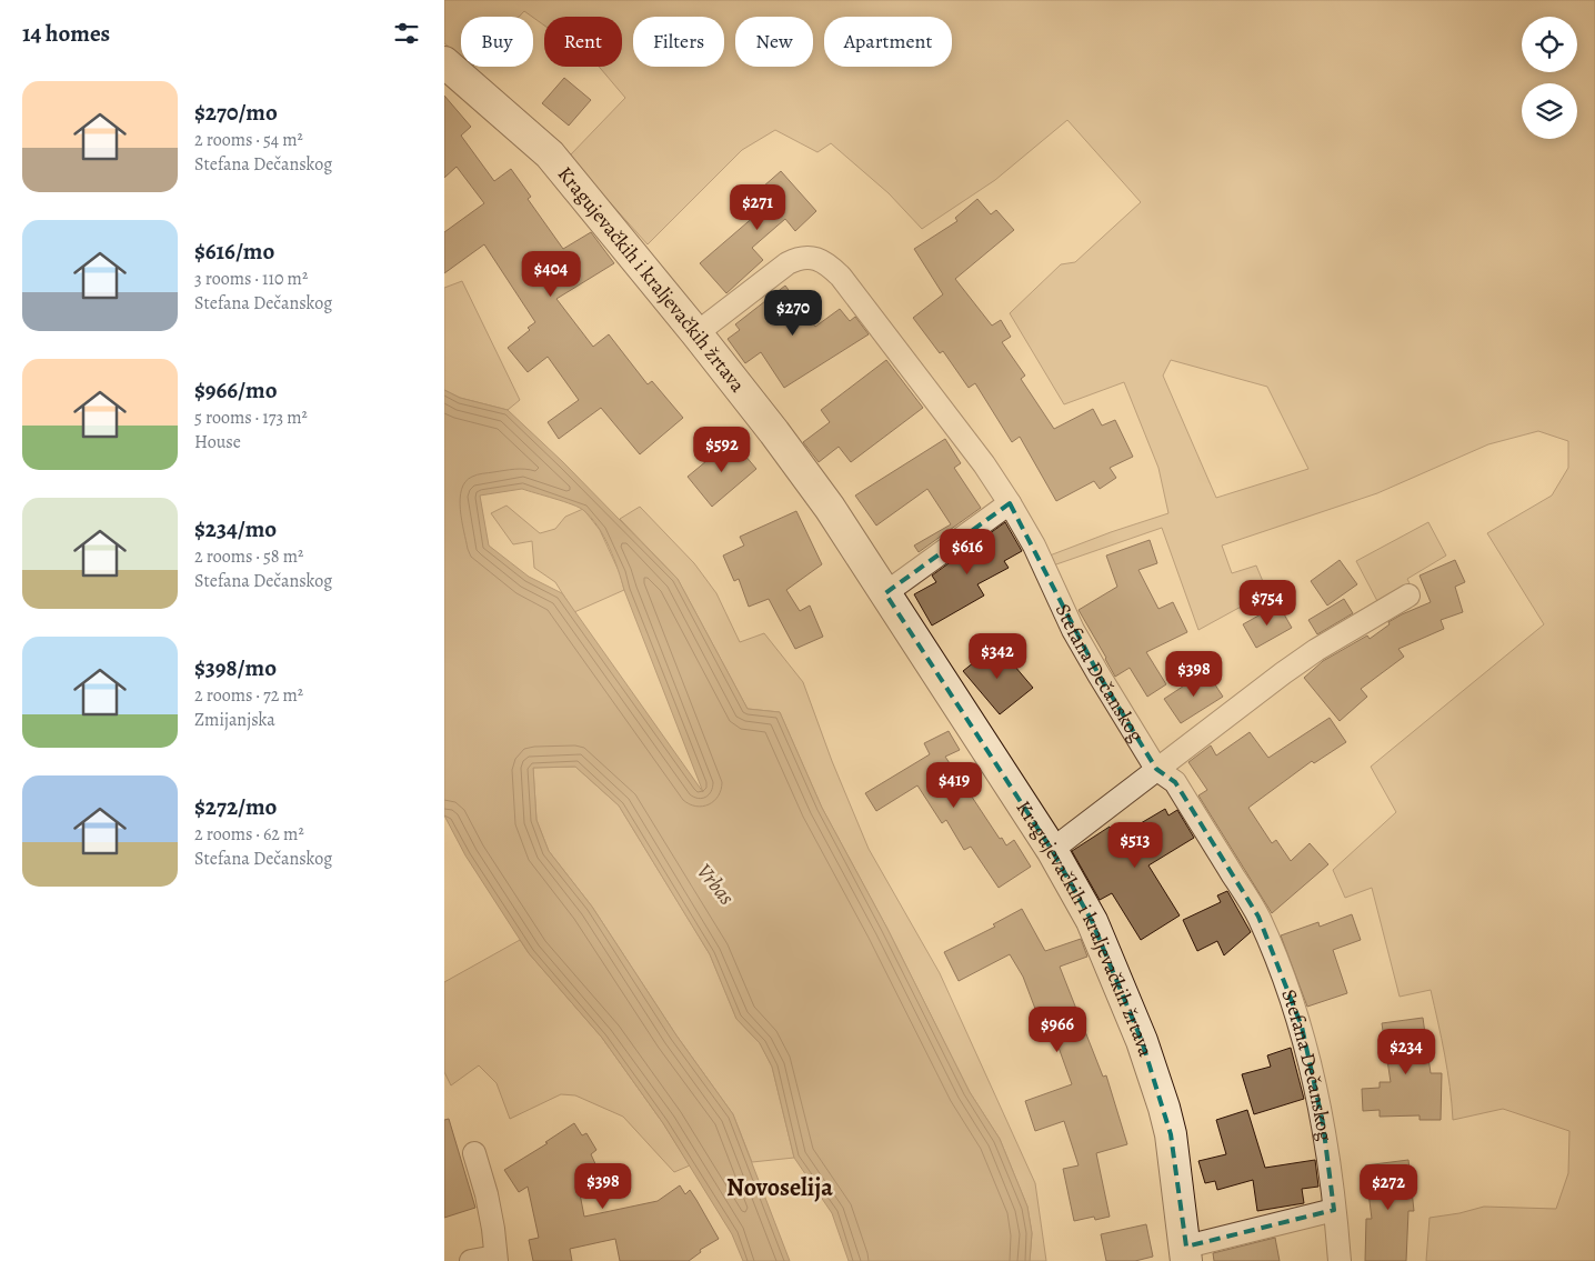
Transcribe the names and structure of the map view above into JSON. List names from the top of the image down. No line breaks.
{"streets":{"street":["Kragujevačkih i kraljevačkih žrtava","Stefana Dečanskog"]},"crossings":[["Kragujevačkih i kraljevačkih žrtava","Stefana Dečanskog"]],"districts":["Novoselija"],"water":["Vrbas"],"page":{"heading":"14 homes","chip":["Buy","Rent","Filters","New","Apartment"],"list":[{"name":"$270/mo","note":"2 rooms · 54 m² · Stefana Dečanskog"},{"name":"$616/mo","note":"3 rooms · 110 m² · Stefana Dečanskog"},{"name":"$966/mo","note":"5 rooms · 173 m² · House"},{"name":"$234/mo","note":"2 rooms · 58 m² · Stefana Dečanskog"},{"name":"$398/mo","note":"2 rooms · 72 m² · Zmijanjska"},{"name":"$272/mo","note":"2 rooms · 62 m² · Stefana Dečanskog"}],"price":["$271","$404","$270","$592","$616","$754","$342","$398","$419","$513","$966","$234","$398","$272"]}}
